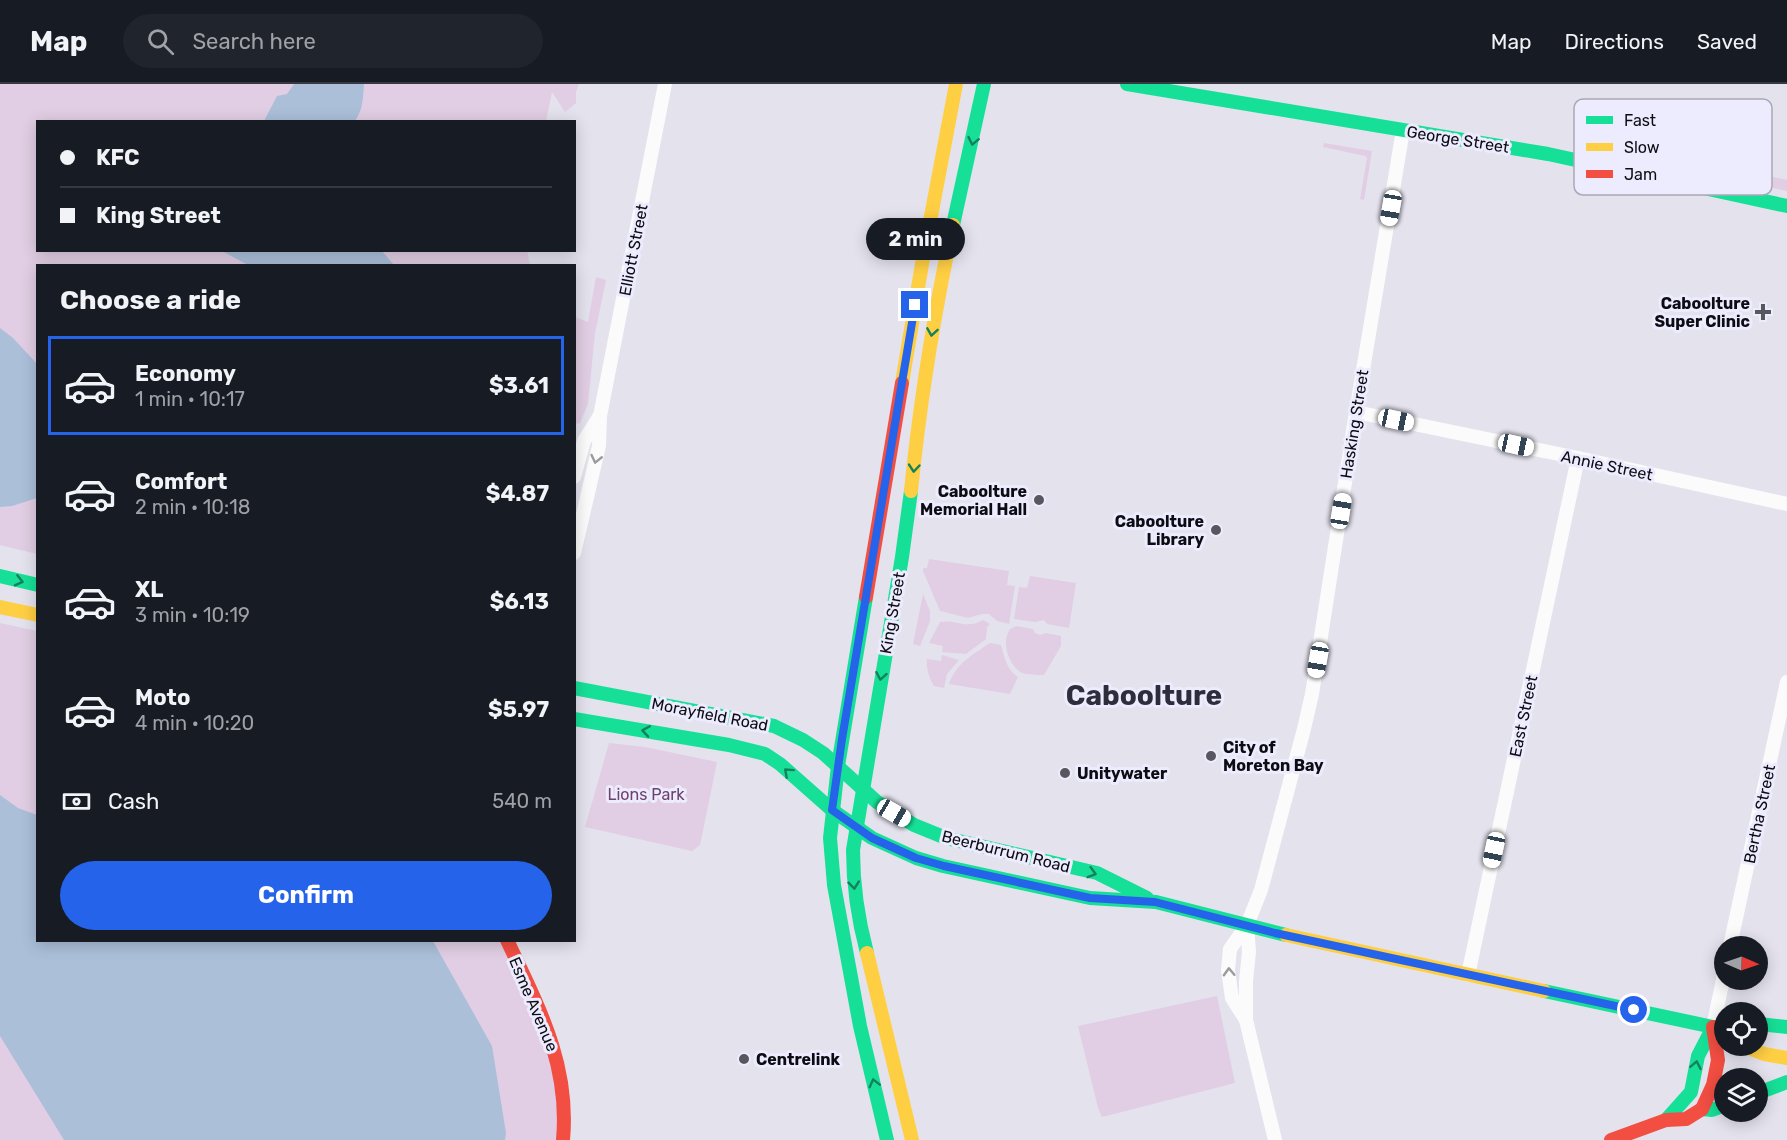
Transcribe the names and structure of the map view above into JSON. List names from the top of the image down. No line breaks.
{"streets":{"main road":["George Street","King Street","Morayfield Road","Beerburrum Road","Esme Avenue"],"street":["Elliott Street","Hasking Street","Annie Street","East Street","Bertha Street"]},"crossings":[["George Street","Hasking Street"],["Hasking Street","Annie Street"],["Hasking Street","Beerburrum Road"],["Annie Street","East Street"],["King Street","Morayfield Road"],["King Street","Beerburrum Road"],["Morayfield Road","Beerburrum Road"],["East Street","Beerburrum Road"]],"districts":["Caboolture"],"parks":["Lions Park"],"places":{"health":["Caboolture Super Clinic"],"other":["Caboolture Memorial Hall","Caboolture Library","City of Moreton Bay","Unitywater","Centrelink"]},"legend":["Fast","Slow","Jam"],"north":"right","page":{"header":"Map","search":"Search here","nav":["Map","Directions","Saved"],"banner":["KFC","King Street"],"bubble":"2 min","heading":"Choose a ride","list":[{"name":"Economy","note":"1 min · 10:17","value":"$3.61"},{"name":"Comfort","note":"2 min · 10:18","value":"$4.87"},{"name":"XL","note":"3 min · 10:19","value":"$6.13"},{"name":"Moto","note":"4 min · 10:20","value":"$5.97"}],"pay":["Cash","540 m"],"buttons":"Confirm"}}
